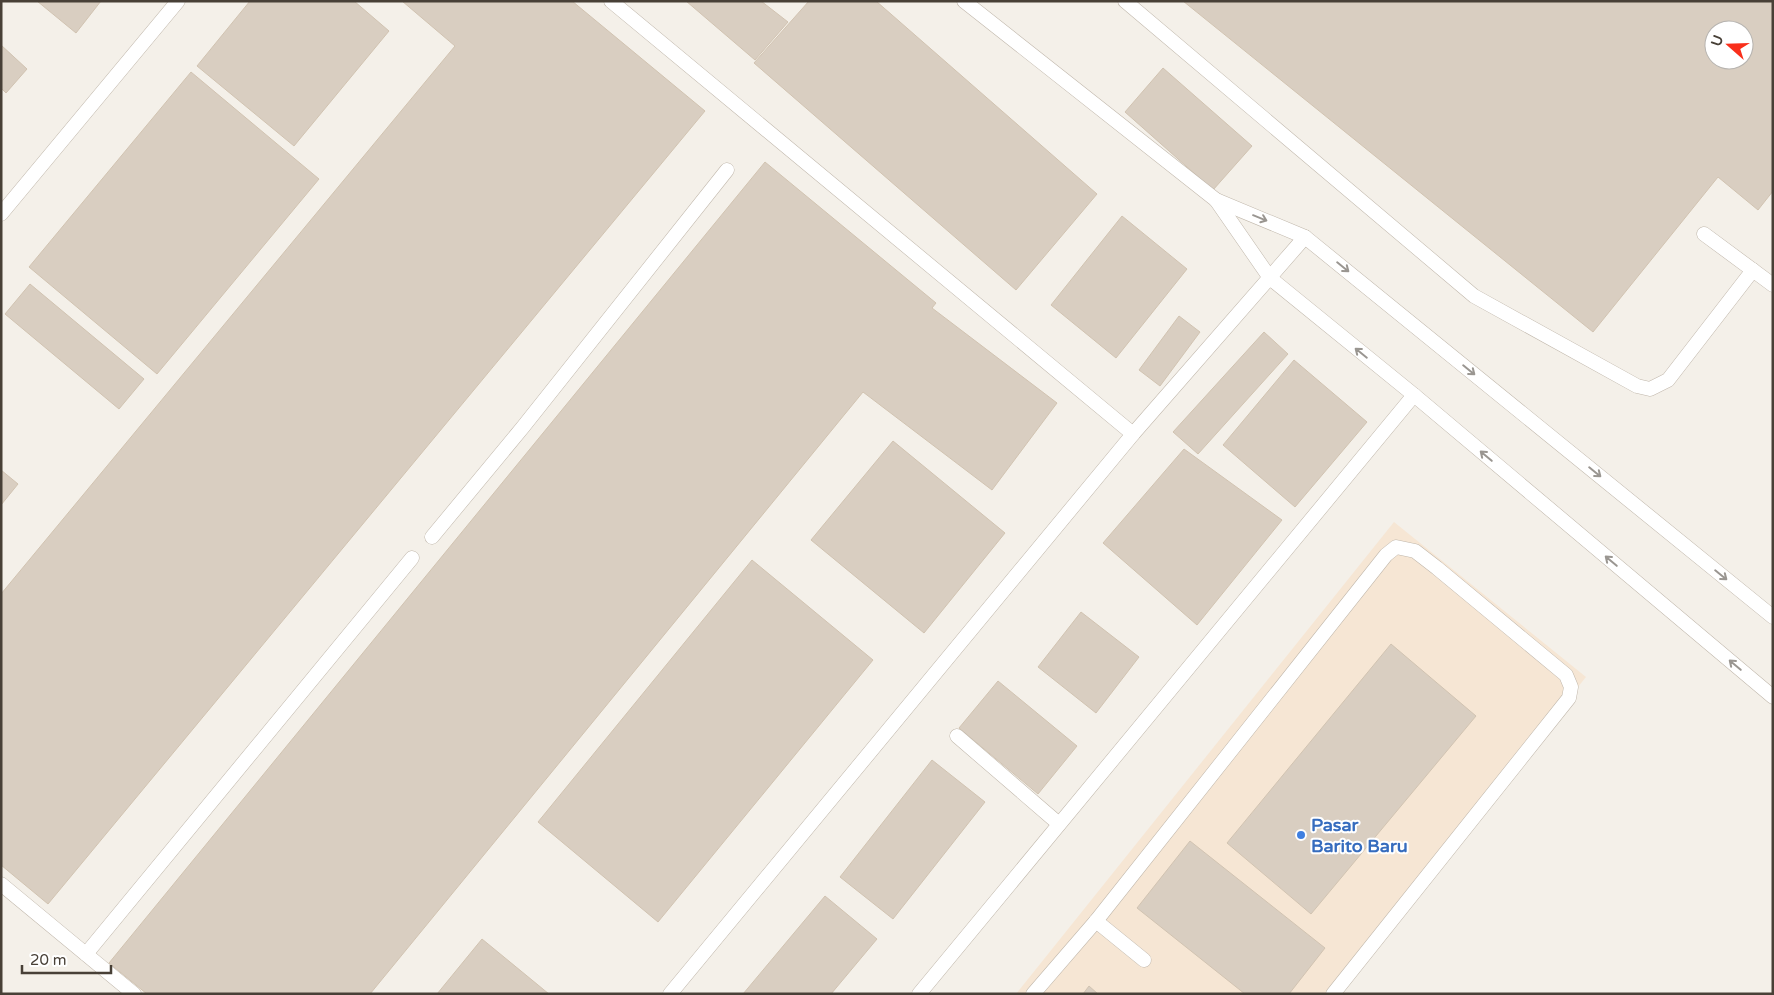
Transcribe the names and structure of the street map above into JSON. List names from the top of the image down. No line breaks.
{"places":["Pasar Barito Baru"],"scale_bar":"20 m","north":"left"}
